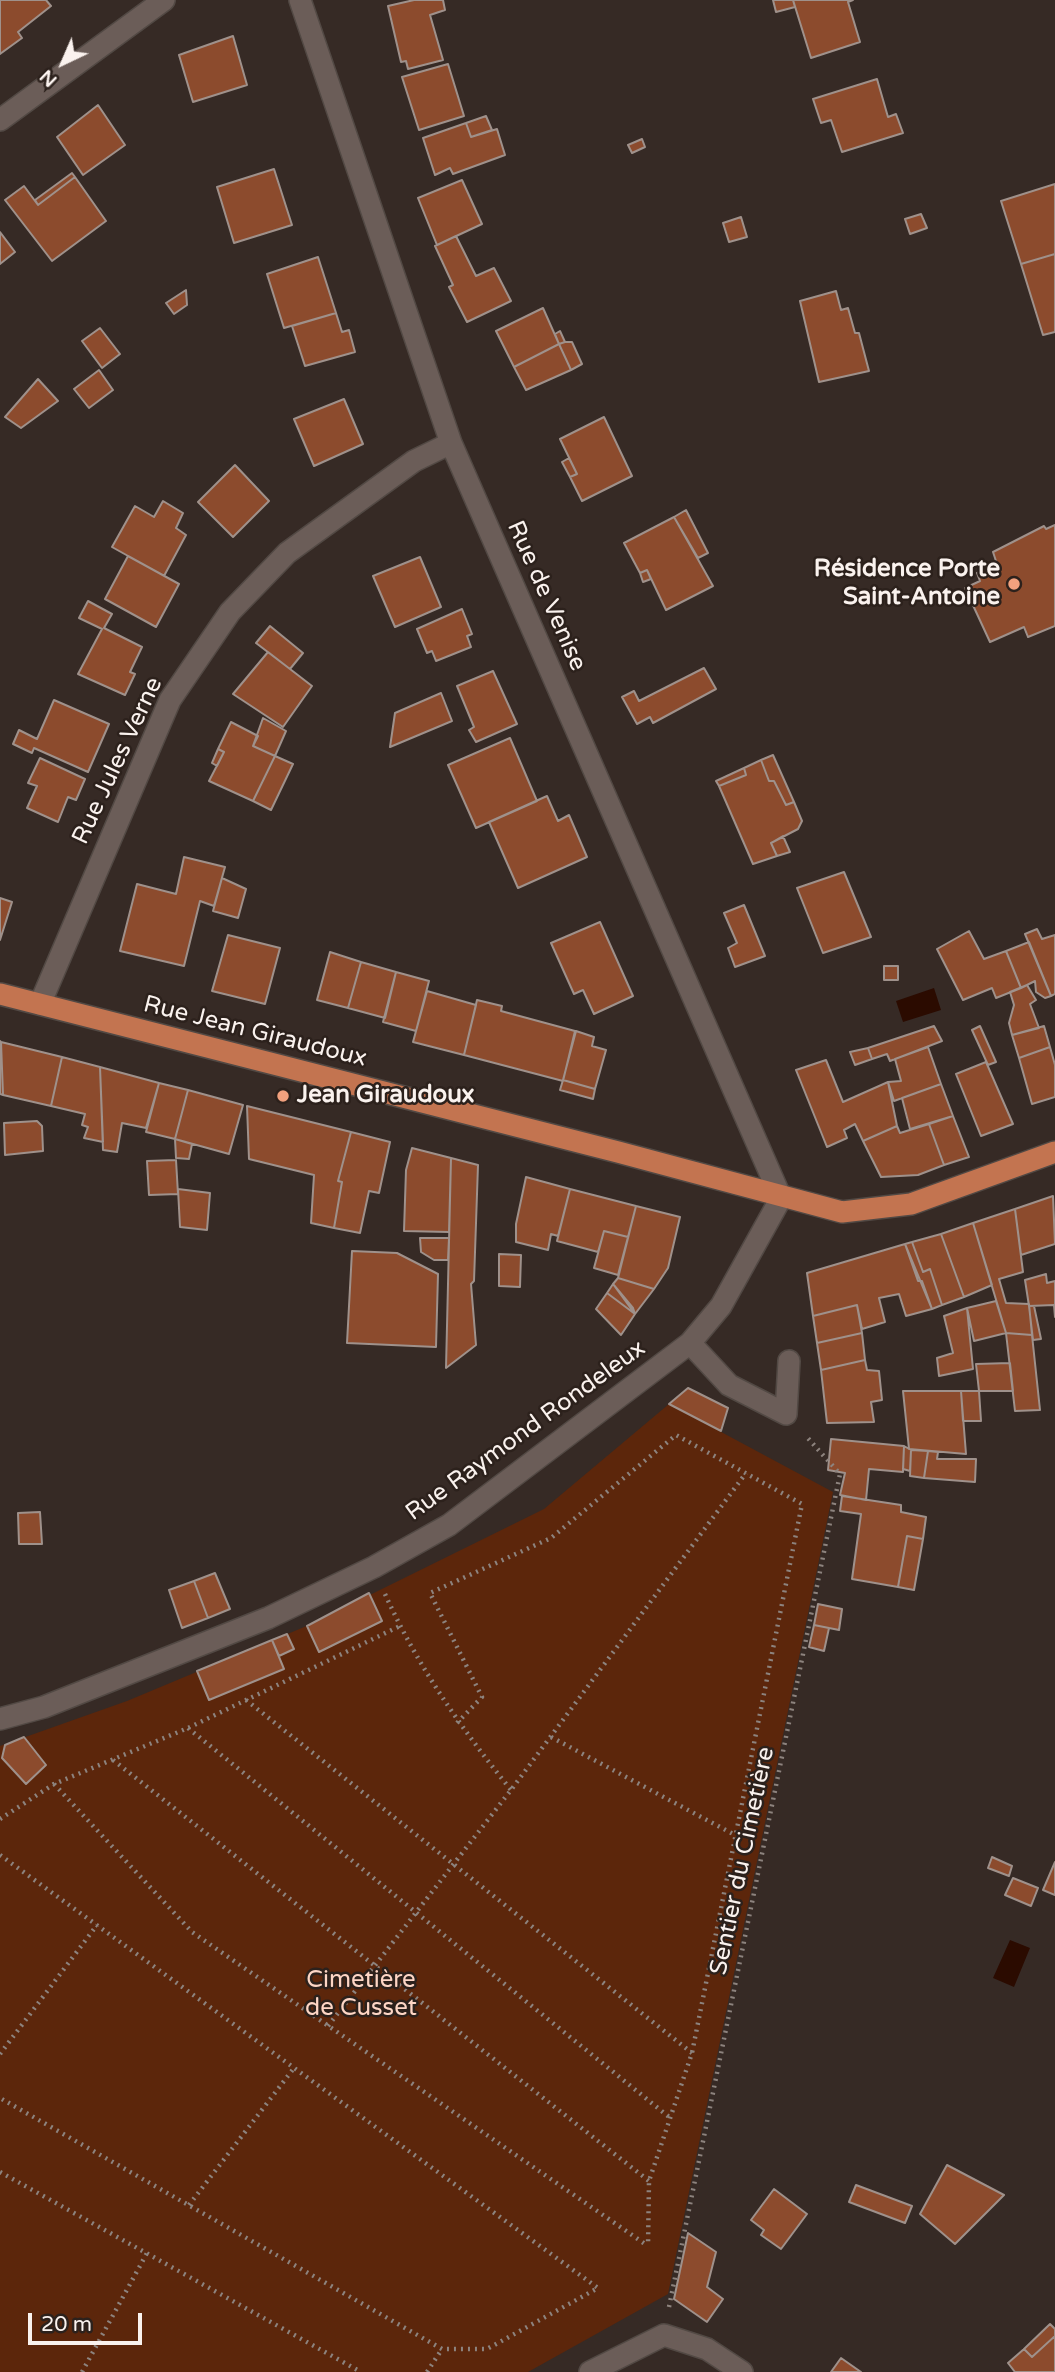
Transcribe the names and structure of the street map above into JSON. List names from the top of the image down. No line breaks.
{"streets":{"main road":["Rue Jean Giraudoux"],"street":["Rue de Venise","Rue Jules Verne","Rue Raymond Rondeleux"],"path":["Sentier du Cimetière"]},"crossings":[["Rue de Venise","Rue Jules Verne"],["Rue de Venise","Rue Jean Giraudoux"],["Rue de Venise","Rue Raymond Rondeleux"],["Rue Jules Verne","Rue Jean Giraudoux"],["Rue Jean Giraudoux","Rue Raymond Rondeleux"]],"parks":["Cimetière de Cusset"],"places":["Résidence Porte Saint-Antoine","Jean Giraudoux"],"scale_bar":"20 m","north":"bottom left"}
